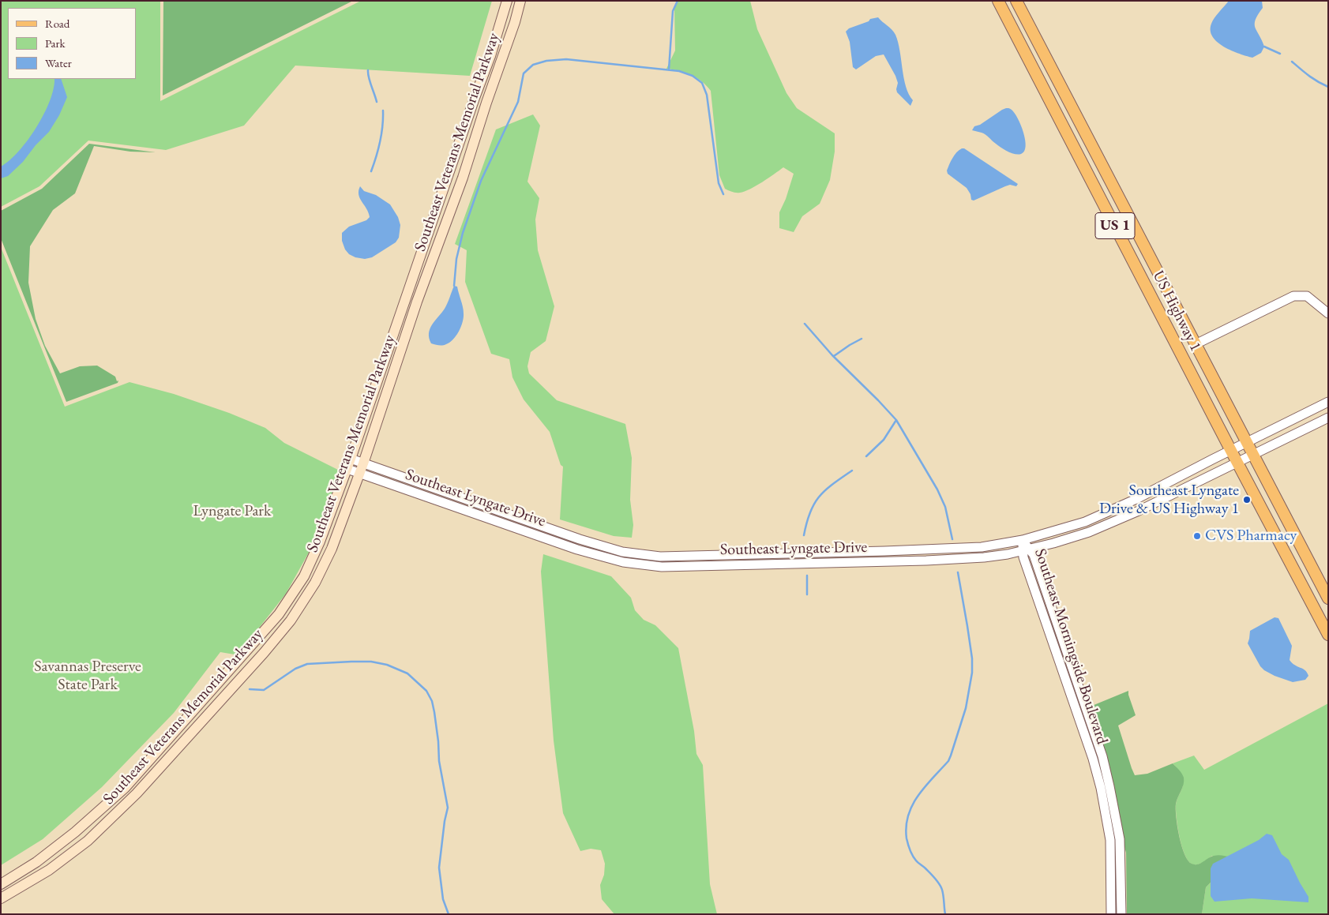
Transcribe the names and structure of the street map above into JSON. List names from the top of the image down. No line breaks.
{"streets":{"main road":["Southeast Veterans Memorial Parkway","US 1","US Highway 1"],"street":["Southeast Lyngate Drive","Southeast Morningside Boulevard"]},"crossings":[["Southeast Veterans Memorial Parkway","Southeast Lyngate Drive"],["US Highway 1","Southeast Lyngate Drive"],["Southeast Lyngate Drive","Southeast Morningside Boulevard"]],"parks":["Lyngate Park","Savannas Preserve State Park"],"places":["Southeast Lyngate Drive & US Highway 1","CVS Pharmacy"],"legend":["Road","Park","Water"]}
